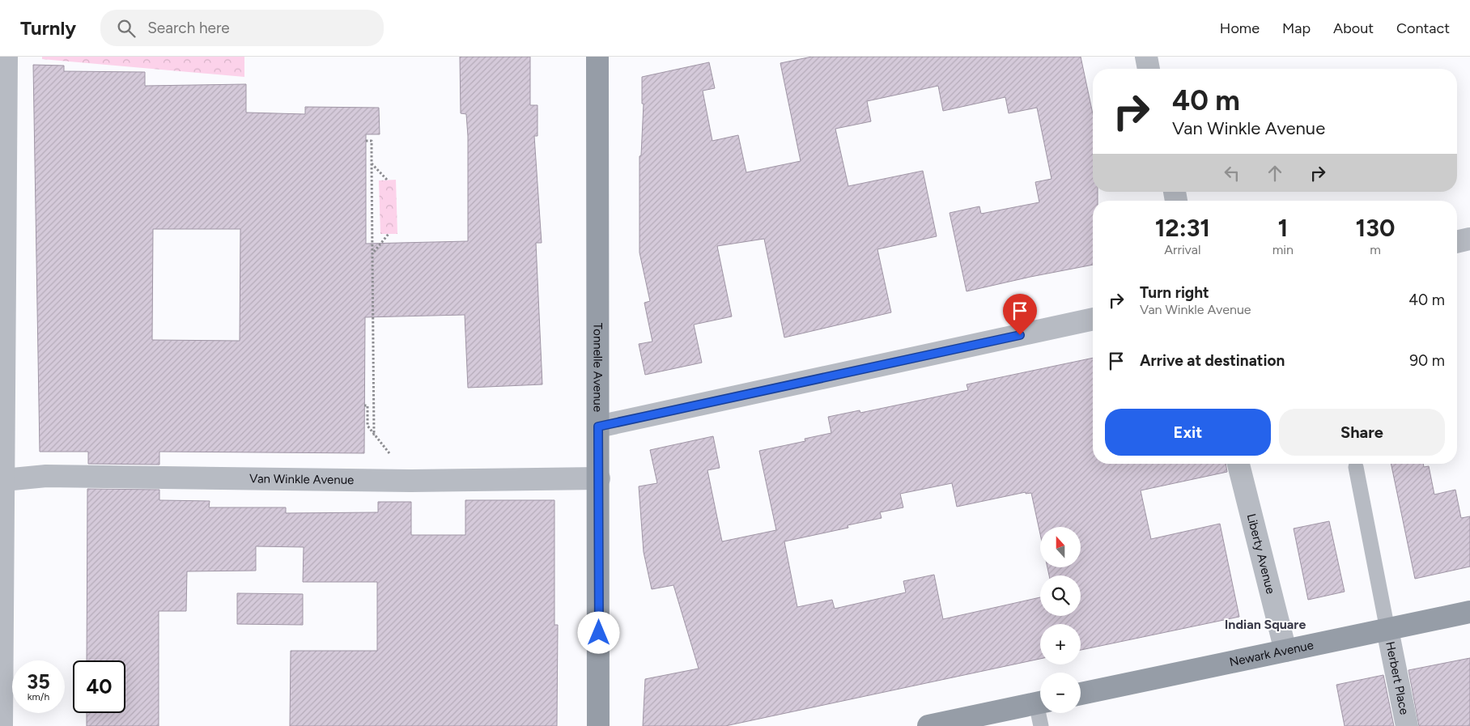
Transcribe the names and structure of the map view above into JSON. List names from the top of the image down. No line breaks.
{"streets":{"street":["Tonnelle Avenue","Van Winkle Avenue","Liberty Avenue","Newark Avenue","Herbert Place"]},"crossings":[["Tonnelle Avenue","Van Winkle Avenue"],["Liberty Avenue","Newark Avenue"],["Newark Avenue","Herbert Place"]],"districts":["Indian Square"],"north":"top","page":{"header":"Turnly","search":"Search here","nav":["Home","Map","About","Contact"],"turn":["40 m","Van Winkle Avenue"],"eta":["12:31","Arrival","1","min","130","m"],"list":[{"name":"Turn right","note":"Van Winkle Avenue","value":"40 m"},{"name":"Arrive at destination","value":"90 m"}],"buttons":["Exit","Share"],"map_buttons":["+","−"],"speed":"35 km/h","limit":"40"}}
